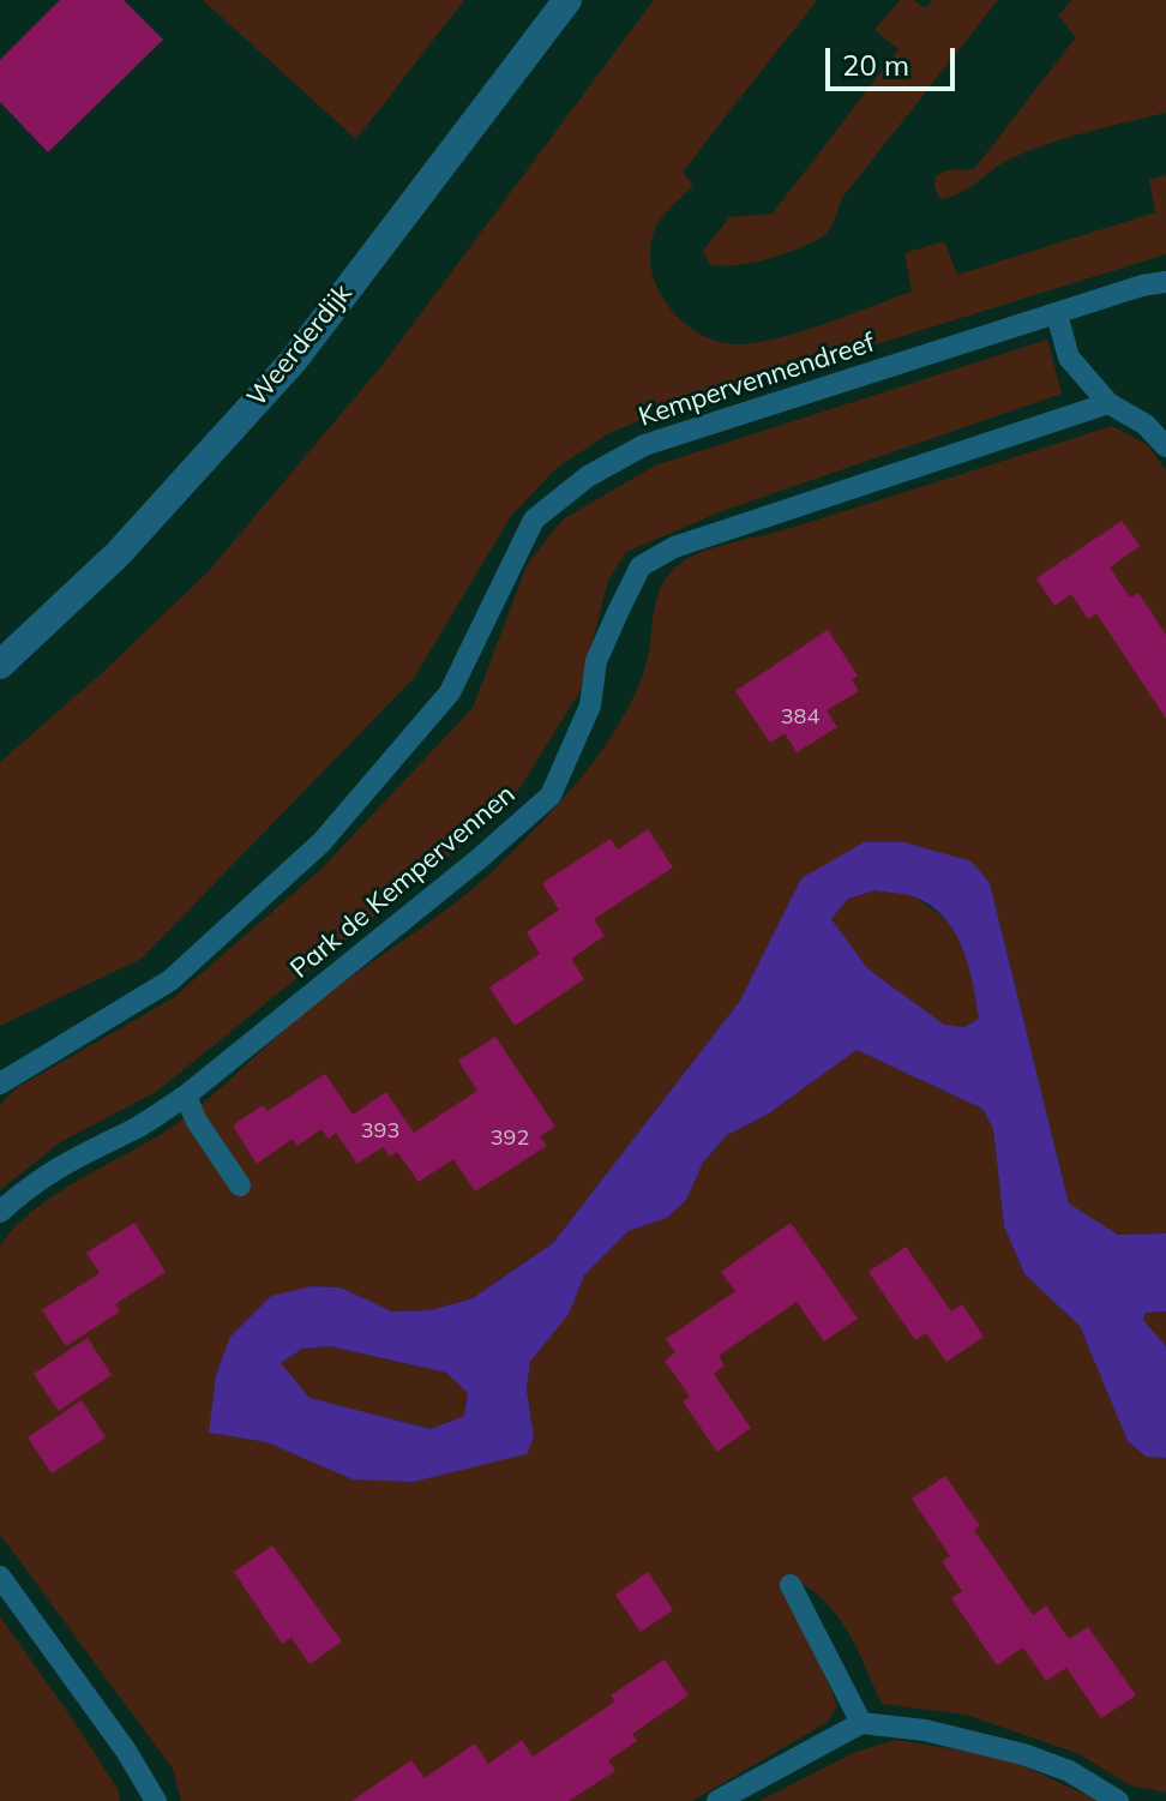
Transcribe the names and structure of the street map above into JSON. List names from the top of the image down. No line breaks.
{"streets":{"street":["Weerderdijk"],"lane":["Kempervennendreef","Park de Kempervennen"]},"house_numbers":["384","393","392"],"scale_bar":"20 m"}
